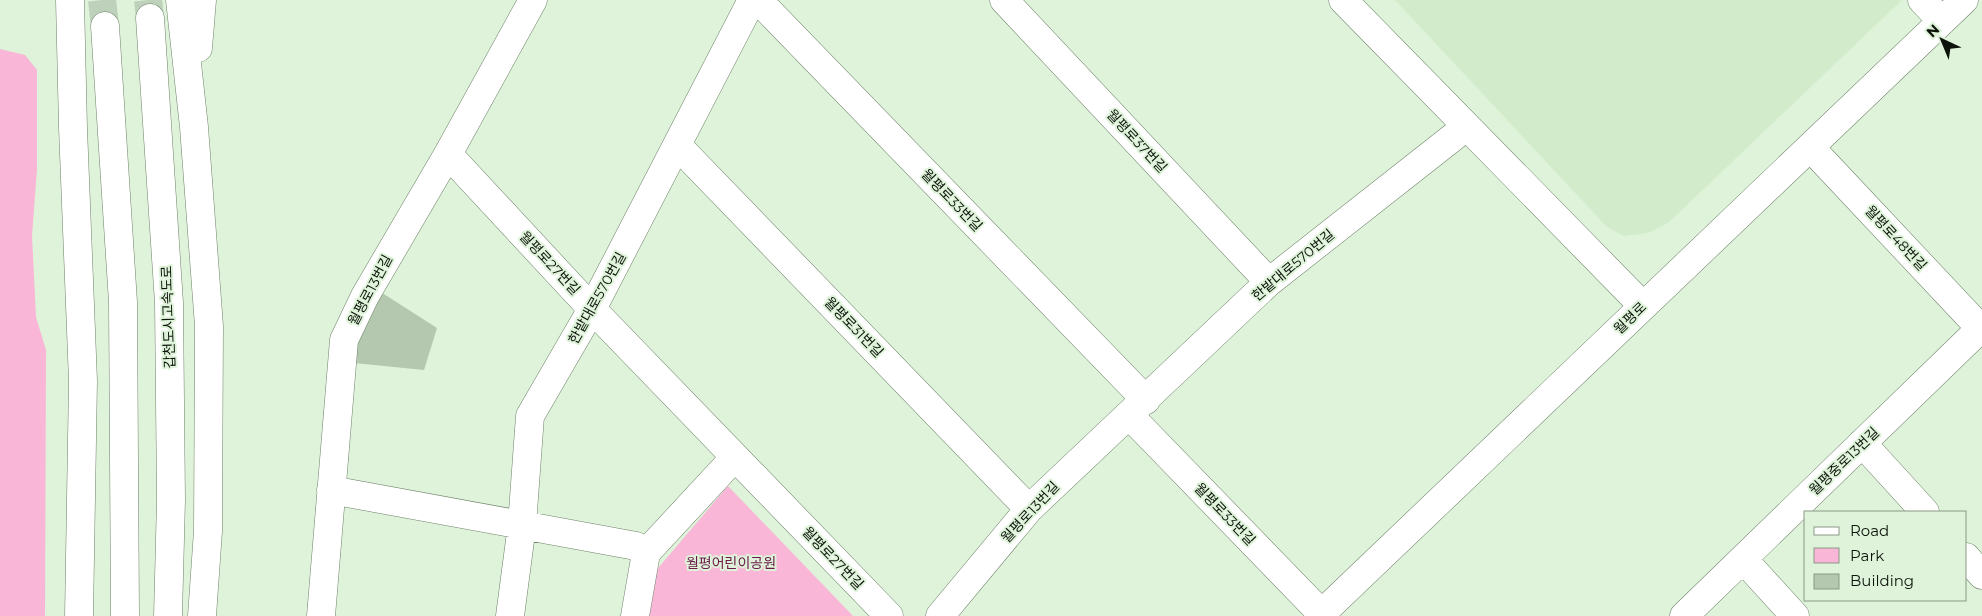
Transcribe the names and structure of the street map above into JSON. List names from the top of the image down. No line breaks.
{"streets":{"street":["월평로37번길","월평로33번길","월평로48번길","월평로27번길","한밭대로570번길","월평로13번길","갑천도시고속도로","월평로","월평로31번길","월평중로13번길"]},"crossings":[["월평로37번길","한밭대로570번길"],["월평로33번길","한밭대로570번길"],["월평로33번길","월평로13번길"],["월평로33번길","월평로"],["월평로48번길","월평로"],["월평로48번길","월평중로13번길"],["월평로27번길","한밭대로570번길"],["월평로27번길","월평로13번길"],["한밭대로570번길","월평로13번길"],["한밭대로570번길","월평로31번길"],["월평로13번길","월평로31번길"]],"parks":["월평어린이공원"],"legend":["Road","Park","Building"],"north":"top left"}
